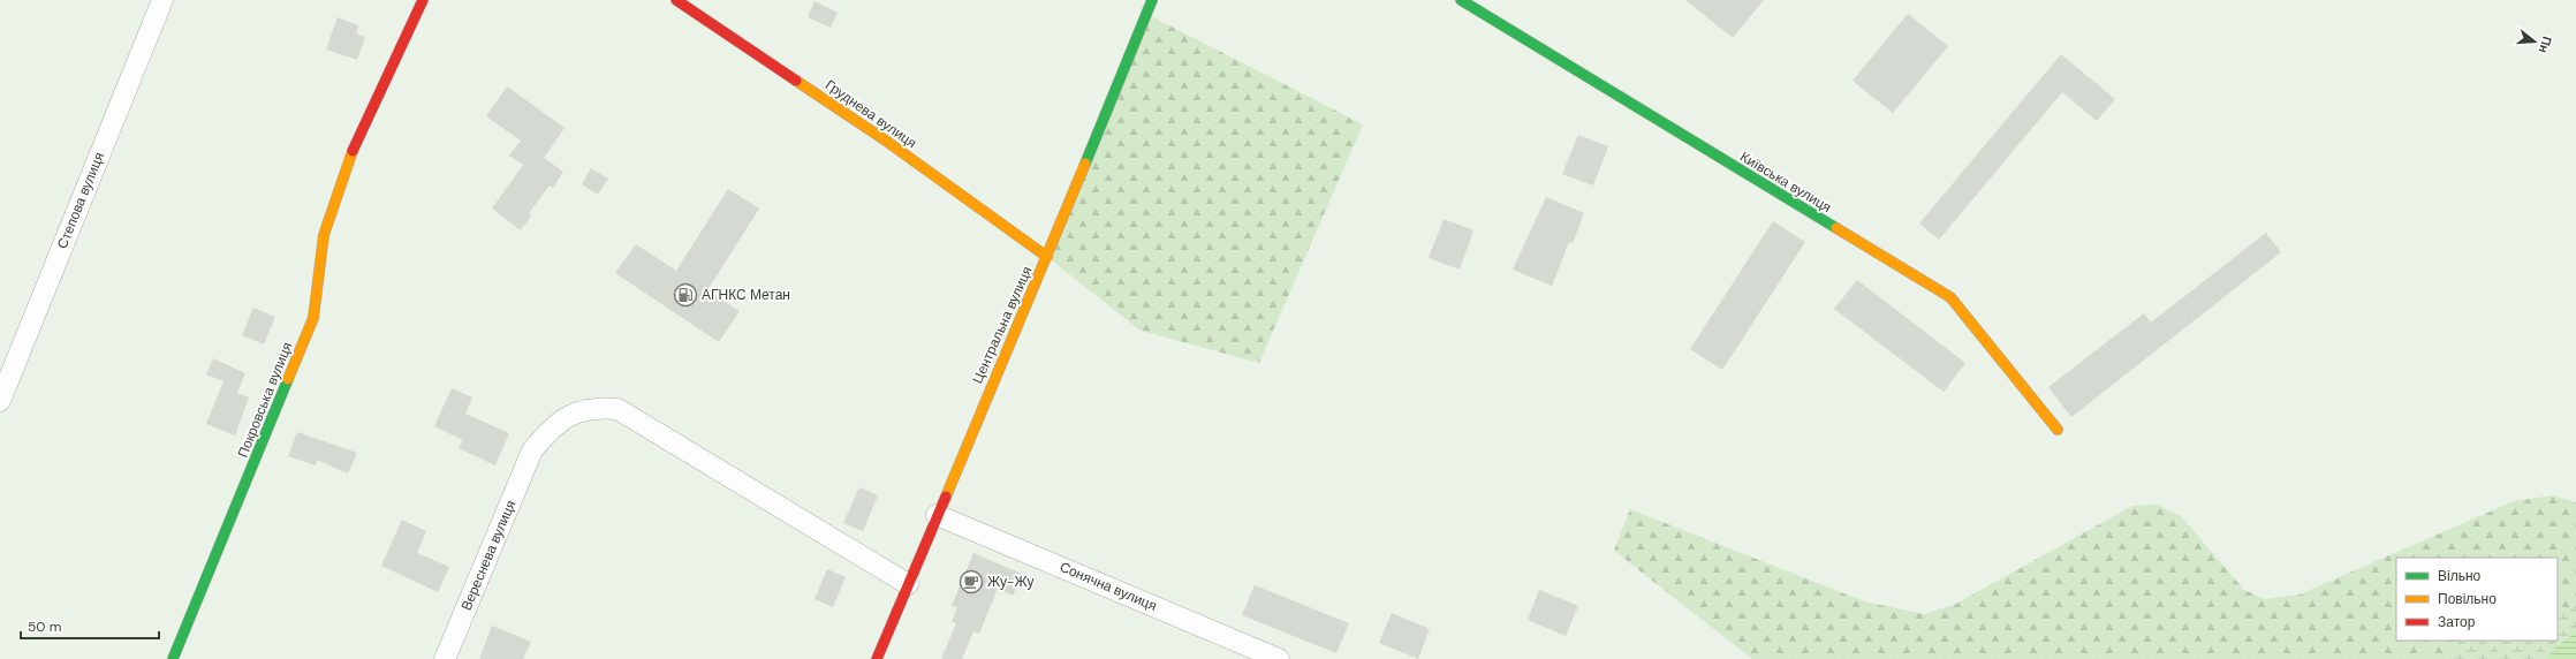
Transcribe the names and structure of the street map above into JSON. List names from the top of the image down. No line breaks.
{"streets":{"main road":["Груднева вулиця","Київська вулиця","Центральна вулиця","Покровська вулиця"],"street":["Степова вулиця","Вереснева вулиця","Сонячна вулиця"]},"crossings":[["Груднева вулиця","Центральна вулиця"],["Центральна вулиця","Вереснева вулиця"],["Центральна вулиця","Сонячна вулиця"]],"places":{"fuel station":["АГНКС Метан"],"cafe":["Жу-Жу"]},"legend":["Вільно","Повільно","Затор"],"scale_bar":"50 m","north":"right"}
